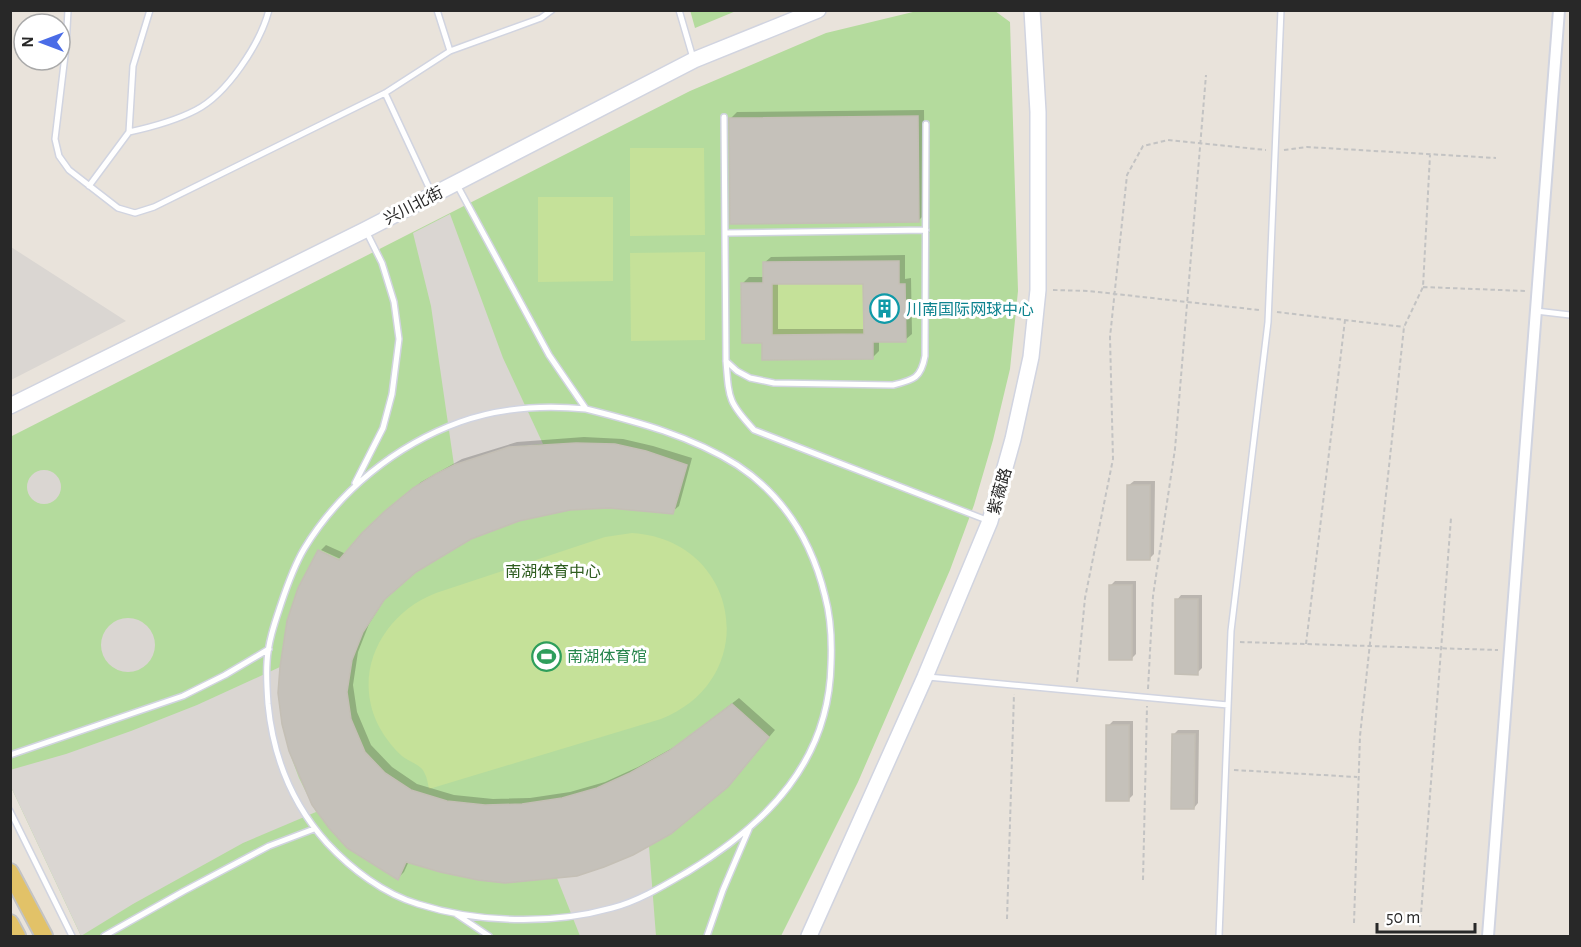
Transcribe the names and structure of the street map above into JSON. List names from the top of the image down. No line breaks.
{"streets":{"main road":["兴川北街","紫薇路"]},"parks":["南湖体育中心"],"places":{"building":["川南国际网球中心"],"sports":["南湖体育馆"]},"scale_bar":"50 m","north":"left"}
